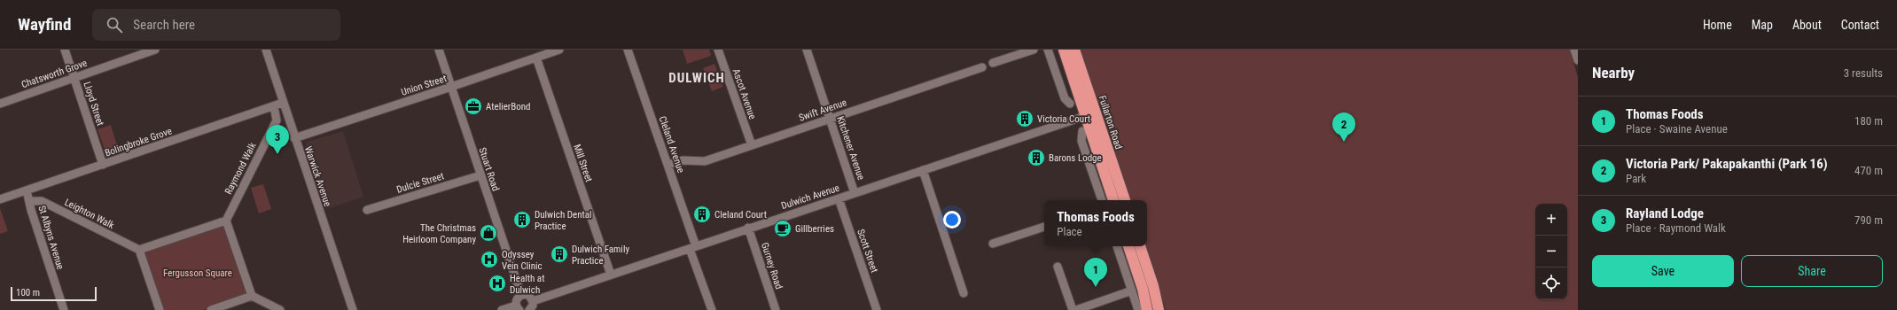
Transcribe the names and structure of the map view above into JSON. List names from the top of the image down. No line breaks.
{"streets":{"highway":["Fullarton Road"],"street":["Chatsworth Grove","Union Street","Ascot Avenue","Lloyd Street","Swift Avenue","Bolingbroke Grove","Cleland Avenue","Kitchener Avenue","Mill Street","Raymond Walk","Stuart Road","Warwick Avenue","Dulcie Street","Dulwich Avenue","Leighton Walk","St Albyns Avenue","Scott Street","Gurney Road"]},"crossings":[["Chatsworth Grove","Lloyd Street"],["Union Street","Mill Street"],["Union Street","Stuart Road"],["Union Street","Warwick Avenue"],["Ascot Avenue","Swift Avenue"],["Lloyd Street","Bolingbroke Grove"],["Swift Avenue","Cleland Avenue"],["Swift Avenue","Kitchener Avenue"],["Fullarton Road","Dulwich Avenue"],["Bolingbroke Grove","Raymond Walk"],["Bolingbroke Grove","Warwick Avenue"],["Bolingbroke Grove","St Albyns Avenue"],["Cleland Avenue","Dulwich Avenue"],["Kitchener Avenue","Dulwich Avenue"],["Mill Street","Dulwich Avenue"],["Stuart Road","Dulcie Street"],["Dulwich Avenue","Scott Street"],["Dulwich Avenue","Gurney Road"],["Leighton Walk","St Albyns Avenue"]],"districts":["DULWICH"],"parks":["Fergusson Square"],"places":{"office":["AtelierBond"],"building":["Victoria Court","Barons Lodge","Cleland Court","Dulwich Dental Practice","Dulwich Family Practice"],"cafe":["Gillberries"],"shop":["The Christmas Heirloom Company"],"hospital":["Odyssey Vein Clinic","Health at Dulwich"]},"scale_bar":"100 m","page":{"header":"Wayfind","search":"Search here","nav":["Home","Map","About","Contact"],"heading":["Nearby","3 results"],"list":[{"mark":"1","name":"Thomas Foods","note":"Place · Swaine Avenue","value":"180 m"},{"mark":"2","name":"Victoria Park/ Pakapakanthi (Park 16)","note":"Park","value":"470 m"},{"mark":"3","name":"Rayland Lodge","note":"Place · Raymond Walk","value":"790 m"}],"pins":["2","3","1"],"popup":["Thomas Foods","Place"],"map_buttons":["+","−"],"buttons":["Save","Share"],"scale":"100 m"}}
